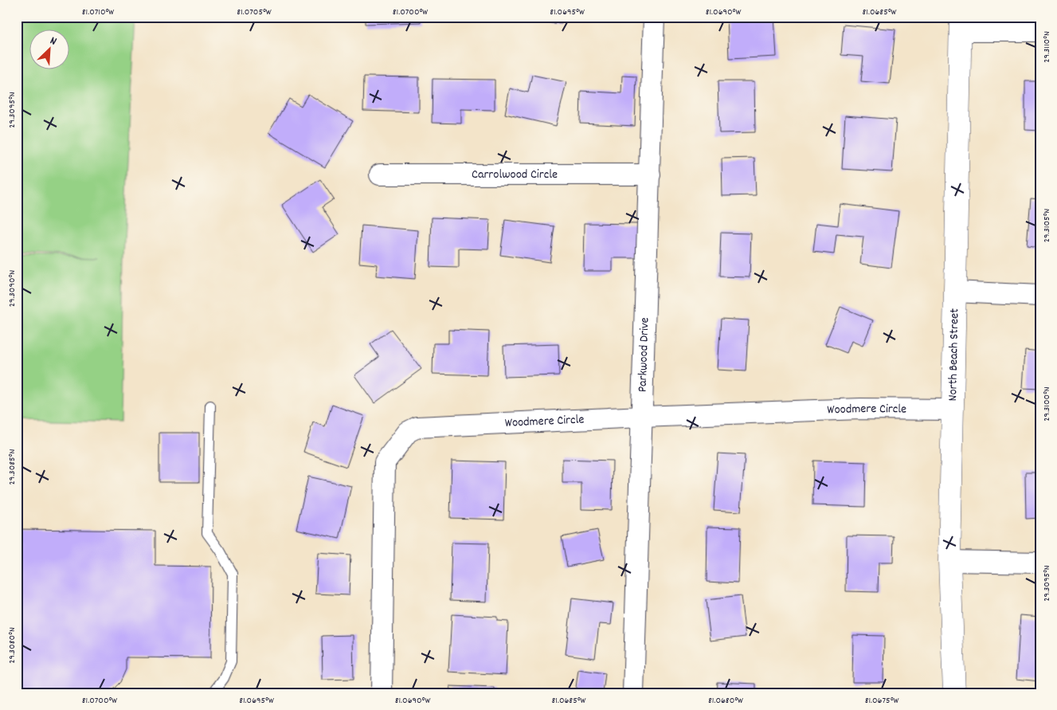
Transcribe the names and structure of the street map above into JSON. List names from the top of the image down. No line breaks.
{"streets":{"street":["Carrolwood Circle","Parkwood Drive","North Beach Street","Woodmere Circle"]},"crossings":[["Carrolwood Circle","Parkwood Drive"],["Parkwood Drive","Woodmere Circle"],["North Beach Street","Woodmere Circle"]],"north":"top right","coordinates":["81.0710°W","81.0705°W","81.0700°W","81.0695°W","81.0690°W","81.0685°W","29.3110°N","29.3095°N","29.3105°N","29.3090°N","29.3100°N","29.3085°N","29.3080°N","81.0680°W","81.0675°W"]}
